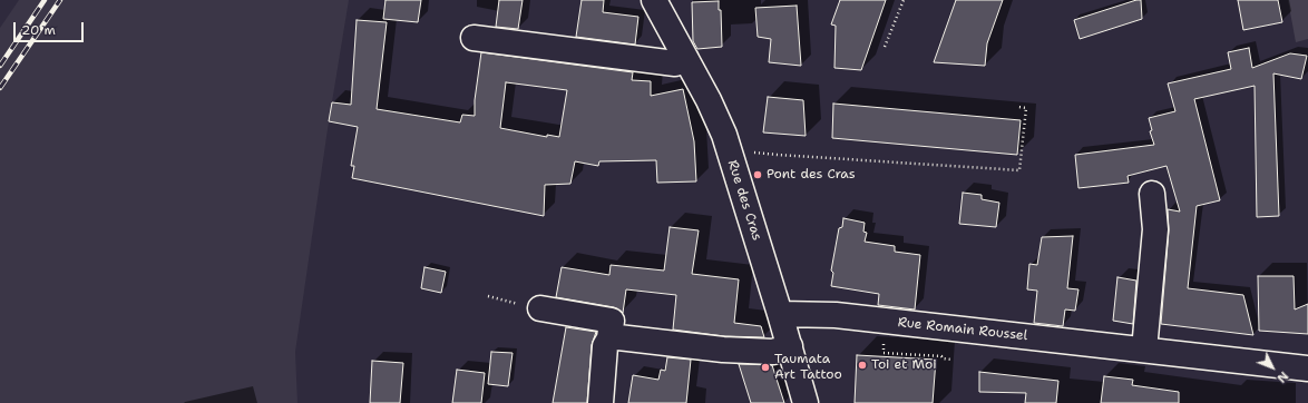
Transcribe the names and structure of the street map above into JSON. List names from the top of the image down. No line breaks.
{"streets":{"street":["Rue des Cras","Rue Romain Roussel"]},"crossings":[["Rue des Cras","Rue Romain Roussel"]],"places":["Pont des Cras","Toi et Moi","Taumata Art Tattoo"],"scale_bar":"20 m","north":"bottom right"}
